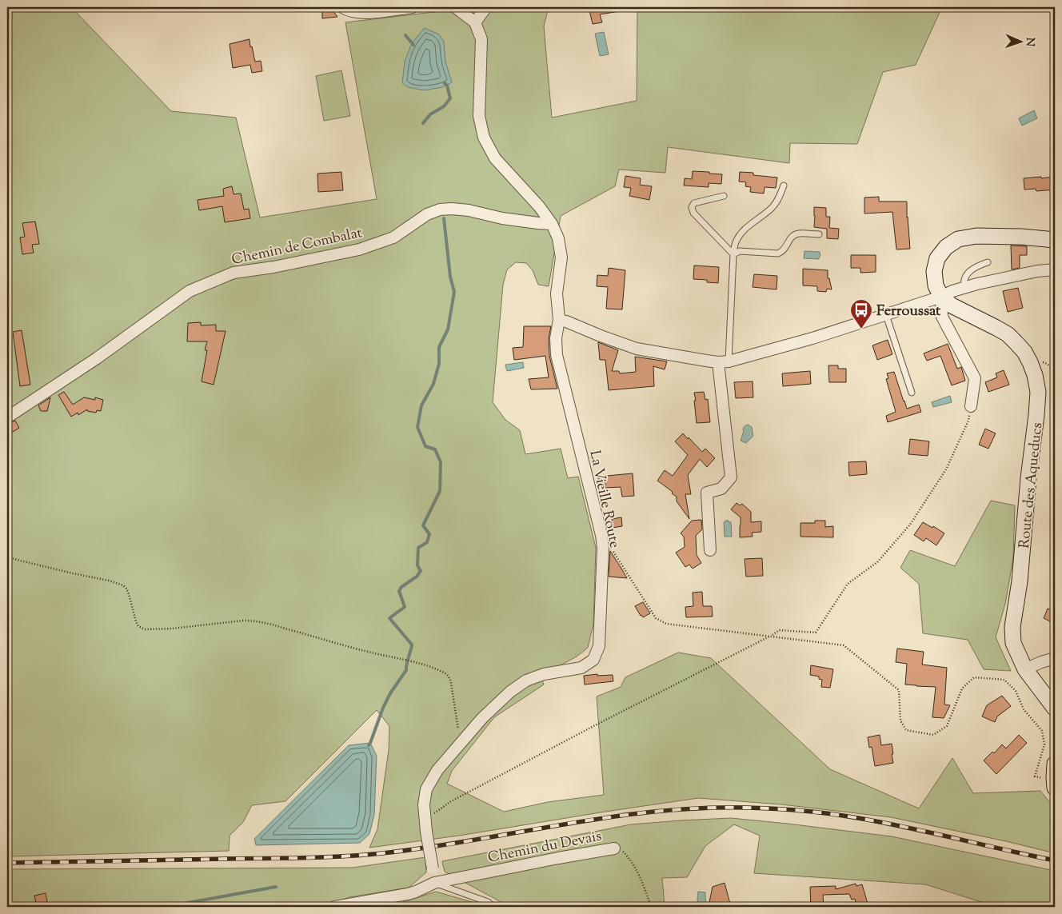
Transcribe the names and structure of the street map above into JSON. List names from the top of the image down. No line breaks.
{"streets":{"main road":["Route des Aqueducs"],"street":["Chemin de Combalat","La Vieille Route","Chemin du Devais"]},"crossings":[["Chemin de Combalat","La Vieille Route"],["La Vieille Route","Chemin du Devais"]],"places":{"bus stop":["Ferroussat"]},"north":"right"}
